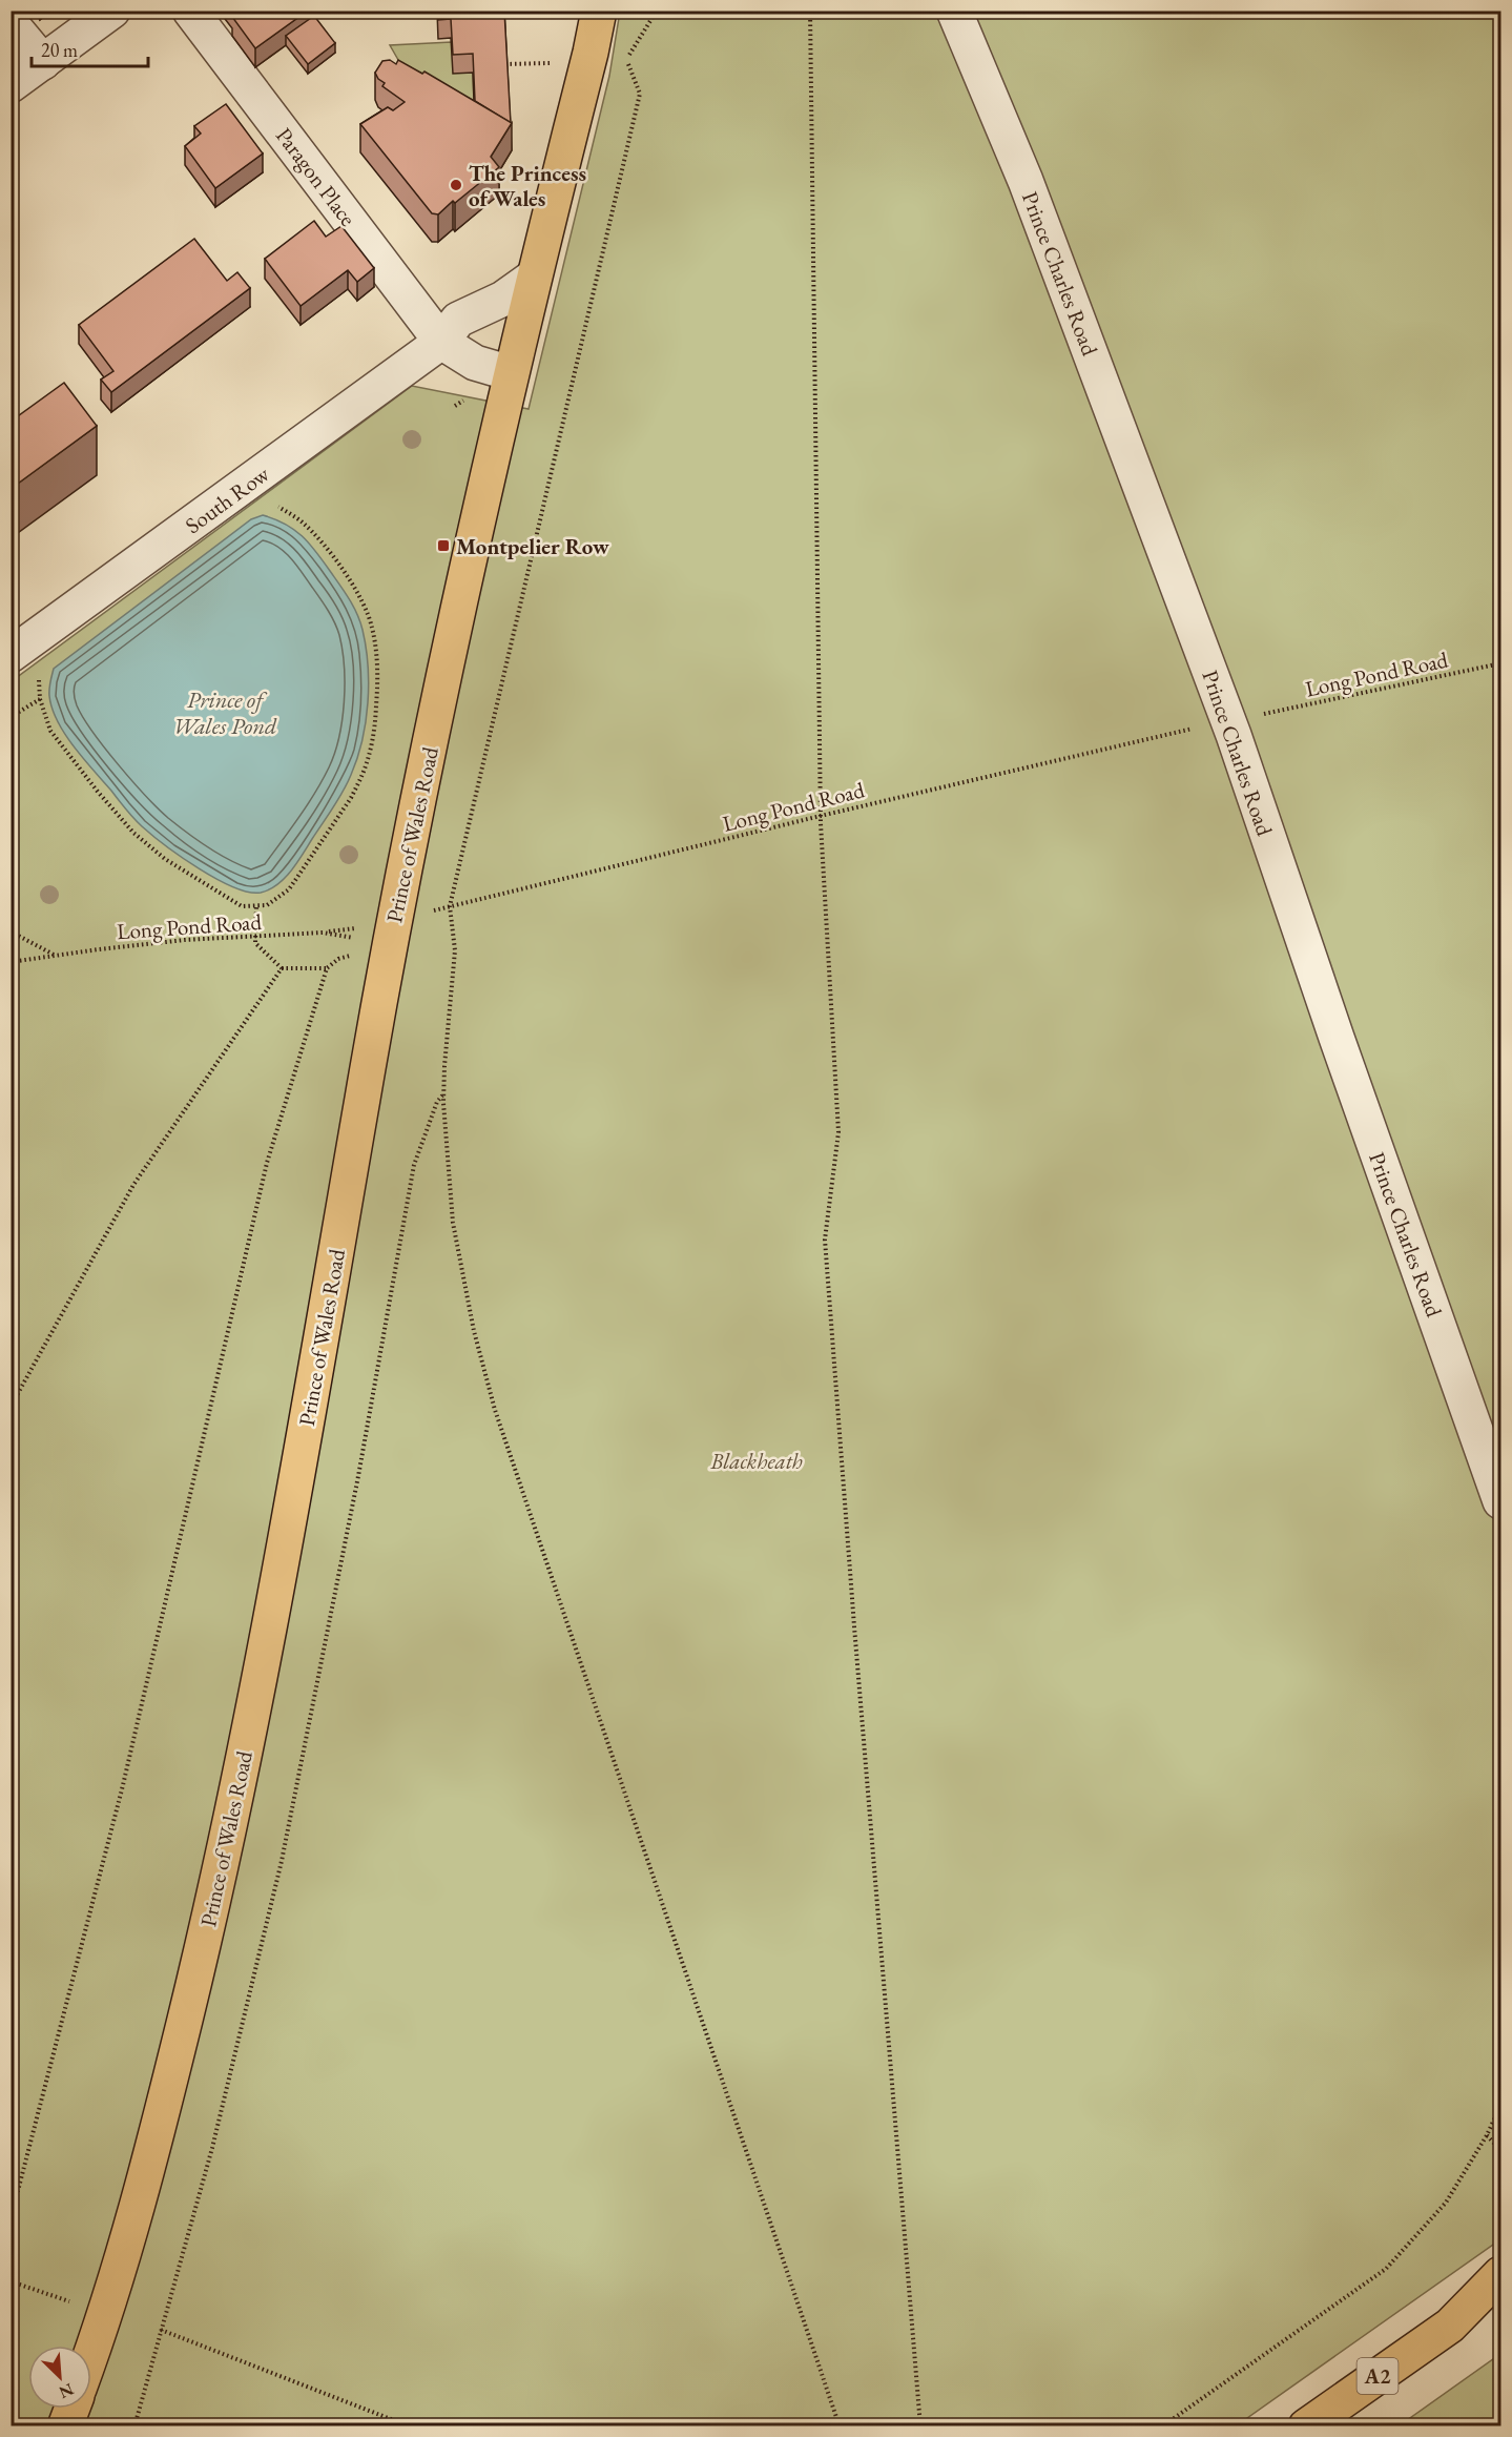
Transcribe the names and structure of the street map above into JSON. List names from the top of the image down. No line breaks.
{"streets":{"main road":["Prince of Wales Road","A2"],"street":["Paragon Place","Prince Charles Road","South Row"],"path":["Long Pond Road"]},"crossings":[["Paragon Place","South Row"],["South Row","Prince of Wales Road"]],"water":["Prince of Wales Pond"],"parks":["Blackheath"],"places":{"other":["The Princess of Wales"],"transit":["Montpelier Row"]},"scale_bar":"20 m","north":"bottom right"}
